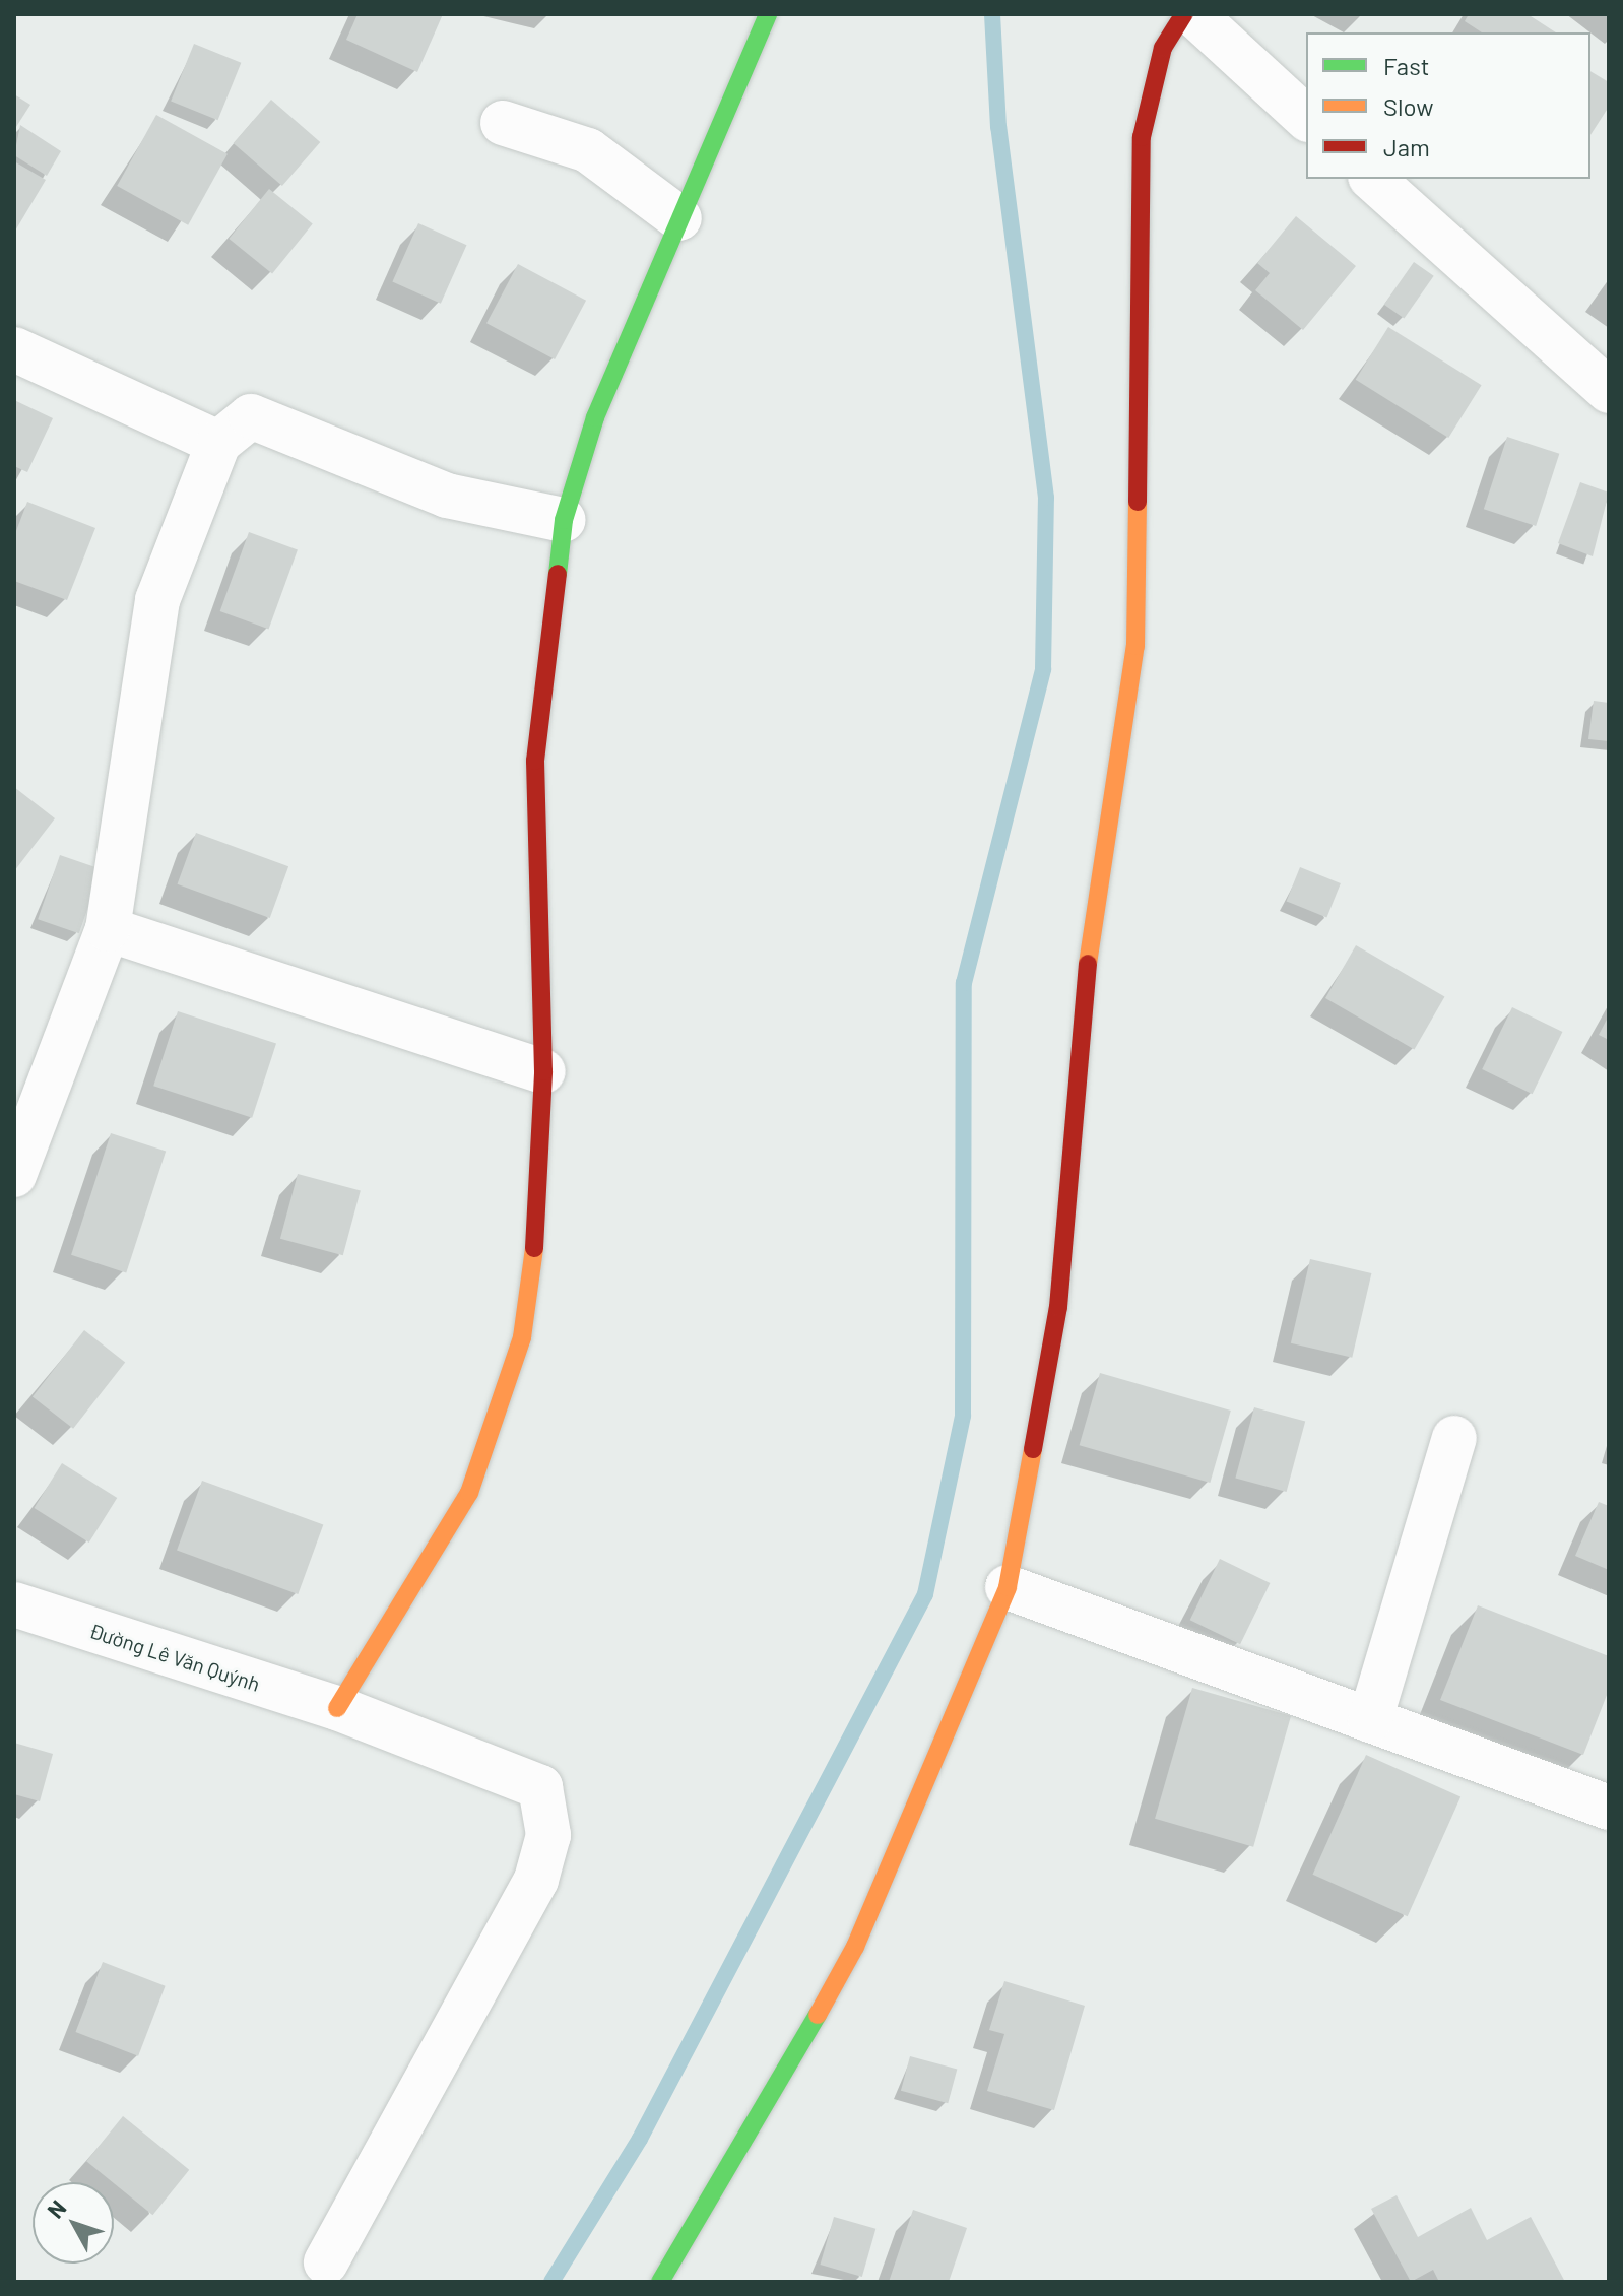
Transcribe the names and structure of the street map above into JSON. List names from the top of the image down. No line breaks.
{"streets":{"street":["Đường Lê Văn Quýnh"]},"legend":["Fast","Slow","Jam"],"north":"top left"}
